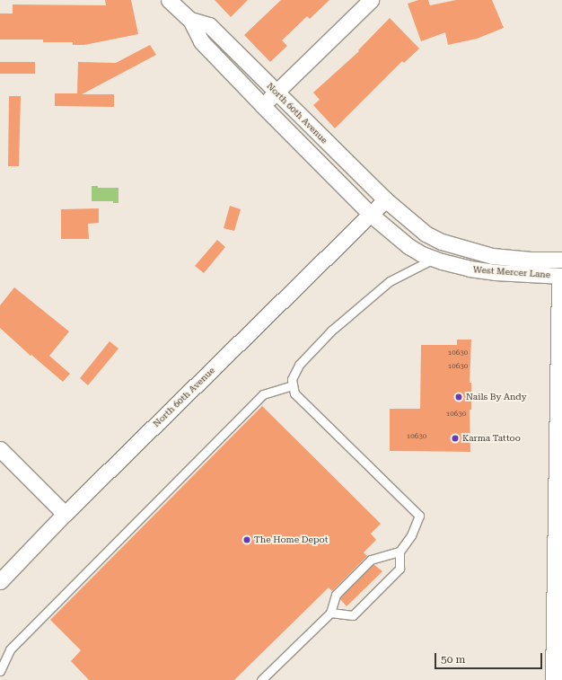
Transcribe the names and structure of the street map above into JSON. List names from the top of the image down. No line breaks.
{"streets":{"street":["North 60th Avenue","West Mercer Lane"]},"crossings":[["North 60th Avenue","West Mercer Lane"]],"places":["Nails By Andy","Karma Tattoo","The Home Depot"],"house_numbers":["10630","10630","10630","10630"],"scale_bar":"50 m"}
